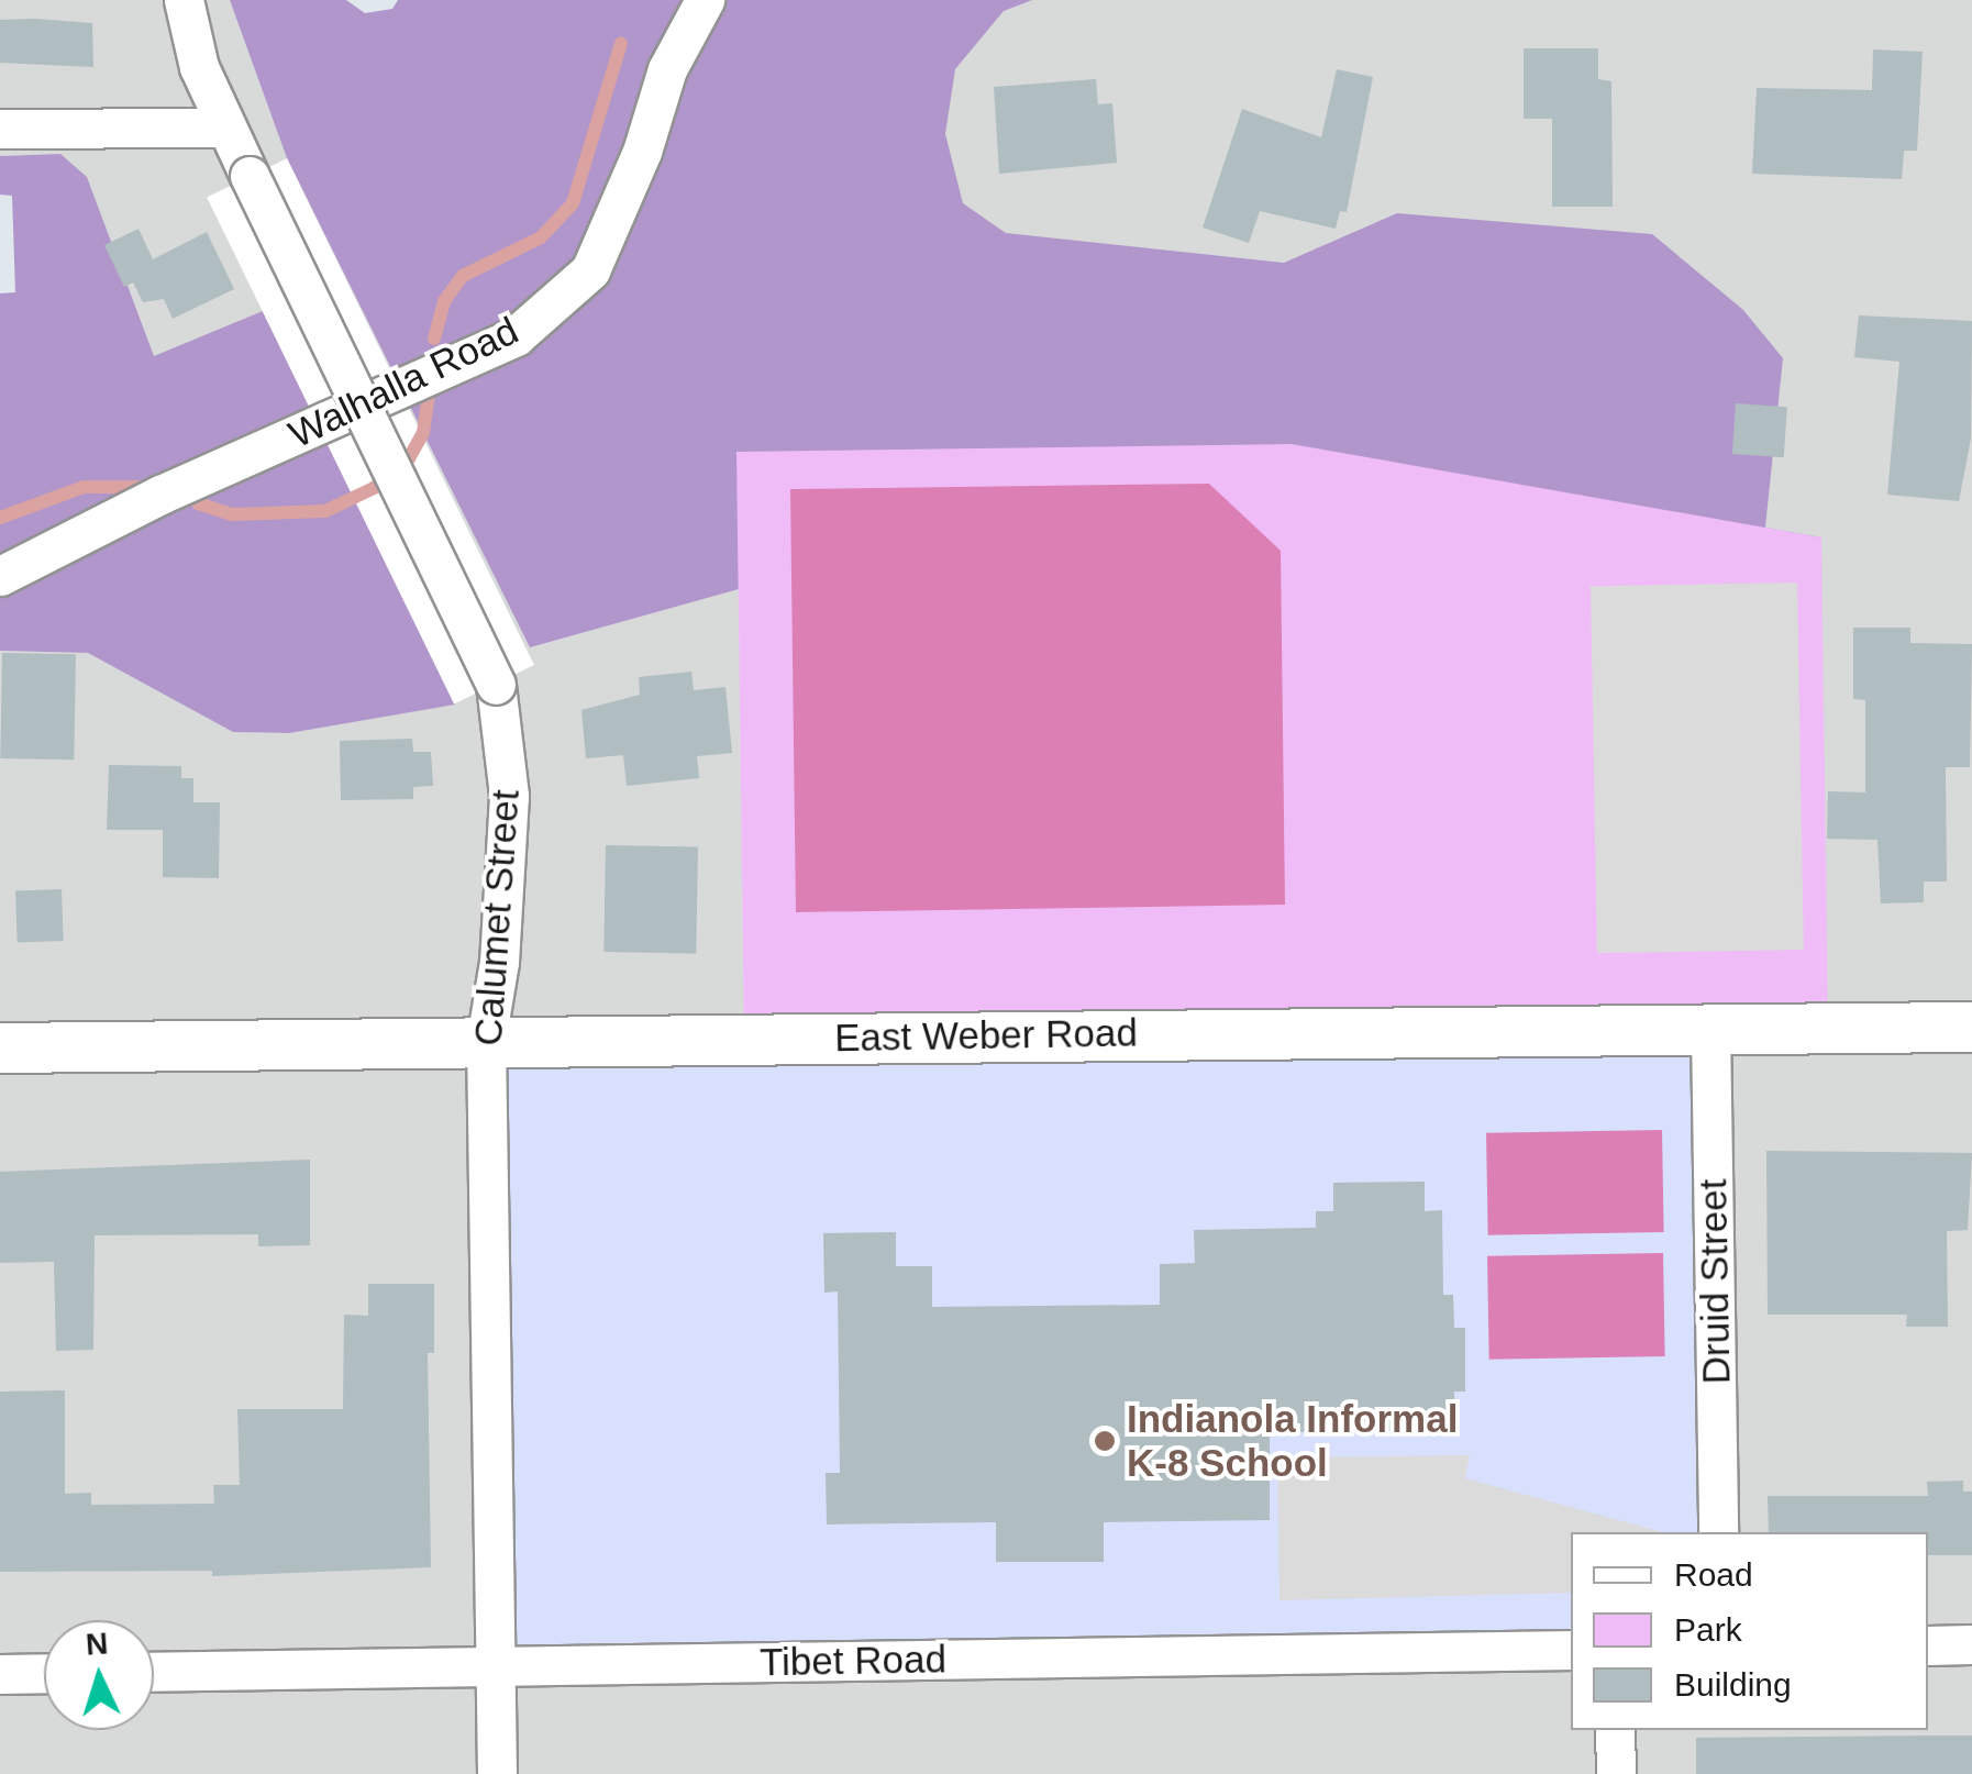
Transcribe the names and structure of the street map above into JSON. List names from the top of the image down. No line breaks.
{"streets":{"street":["Walhalla Road","Calumet Street","East Weber Road","Druid Street","Tibet Road"]},"crossings":[["Calumet Street","East Weber Road"],["Calumet Street","Tibet Road"],["East Weber Road","Druid Street"]],"places":["Indianola Informal K-8 School"],"legend":["Road","Park","Building"],"north":"top"}
